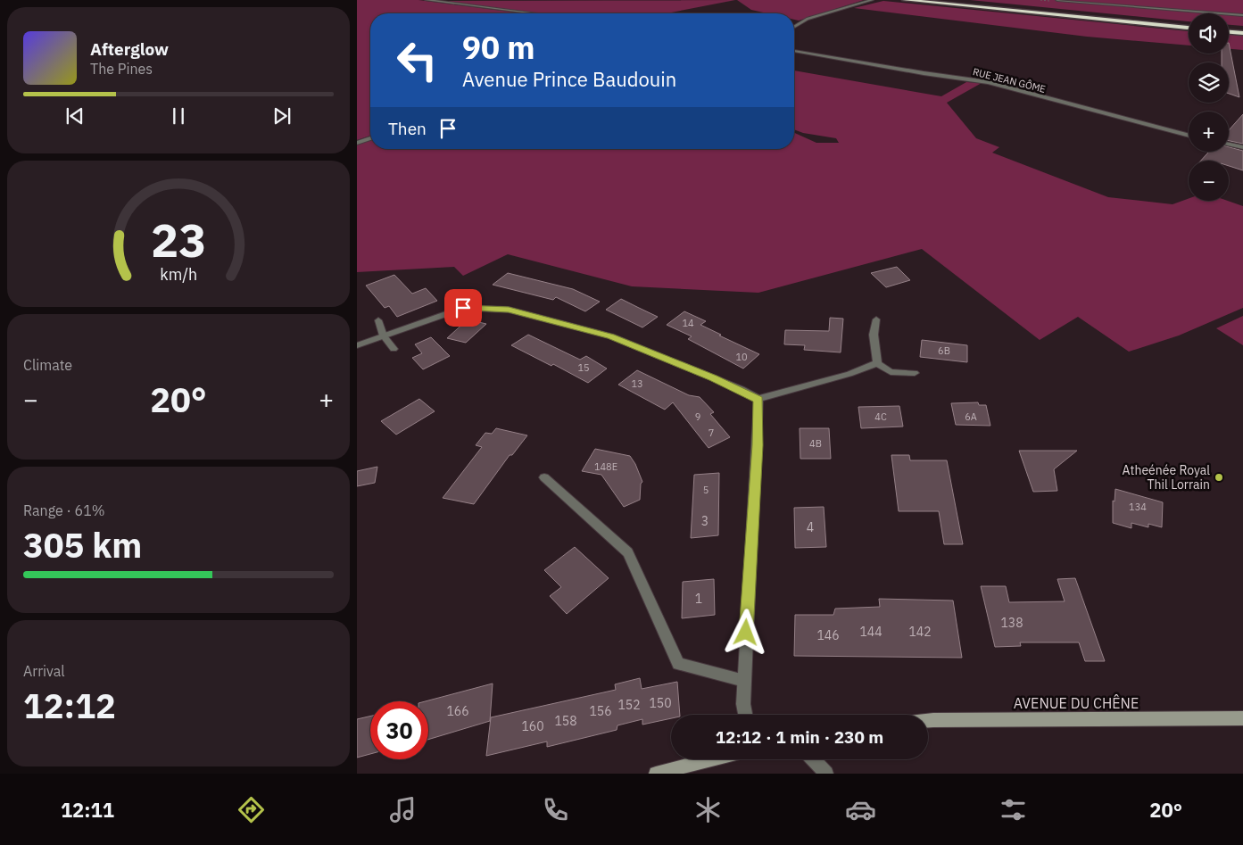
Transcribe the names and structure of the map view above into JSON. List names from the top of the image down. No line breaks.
{"streets":{"main road":["AVENUE DU CHÊNE"],"street":["RUE JEAN GÔME"]},"places":["Atheénée Royal Thil Lorrain"],"house_numbers":["14","6B","10","15","13","9","4C","6A","7","4B","148E","5","134","3","4","1","138","144","142","146","150","152","166","156","158","160"],"page":{"map_buttons":["+","−"],"turn":["90 m","Avenue Prince Baudouin"],"song":["Afterglow","The Pines"],"then":"Then","tile":["Climate",["Range · 61%","305 km"],["Arrival","12:12"]],"heat":["−","20°","+"],"limit":"30","trip":"12:12 · 1 min · 230 m","tabs":["12:11","20°"],"gauge":["23","km/h"]}}
